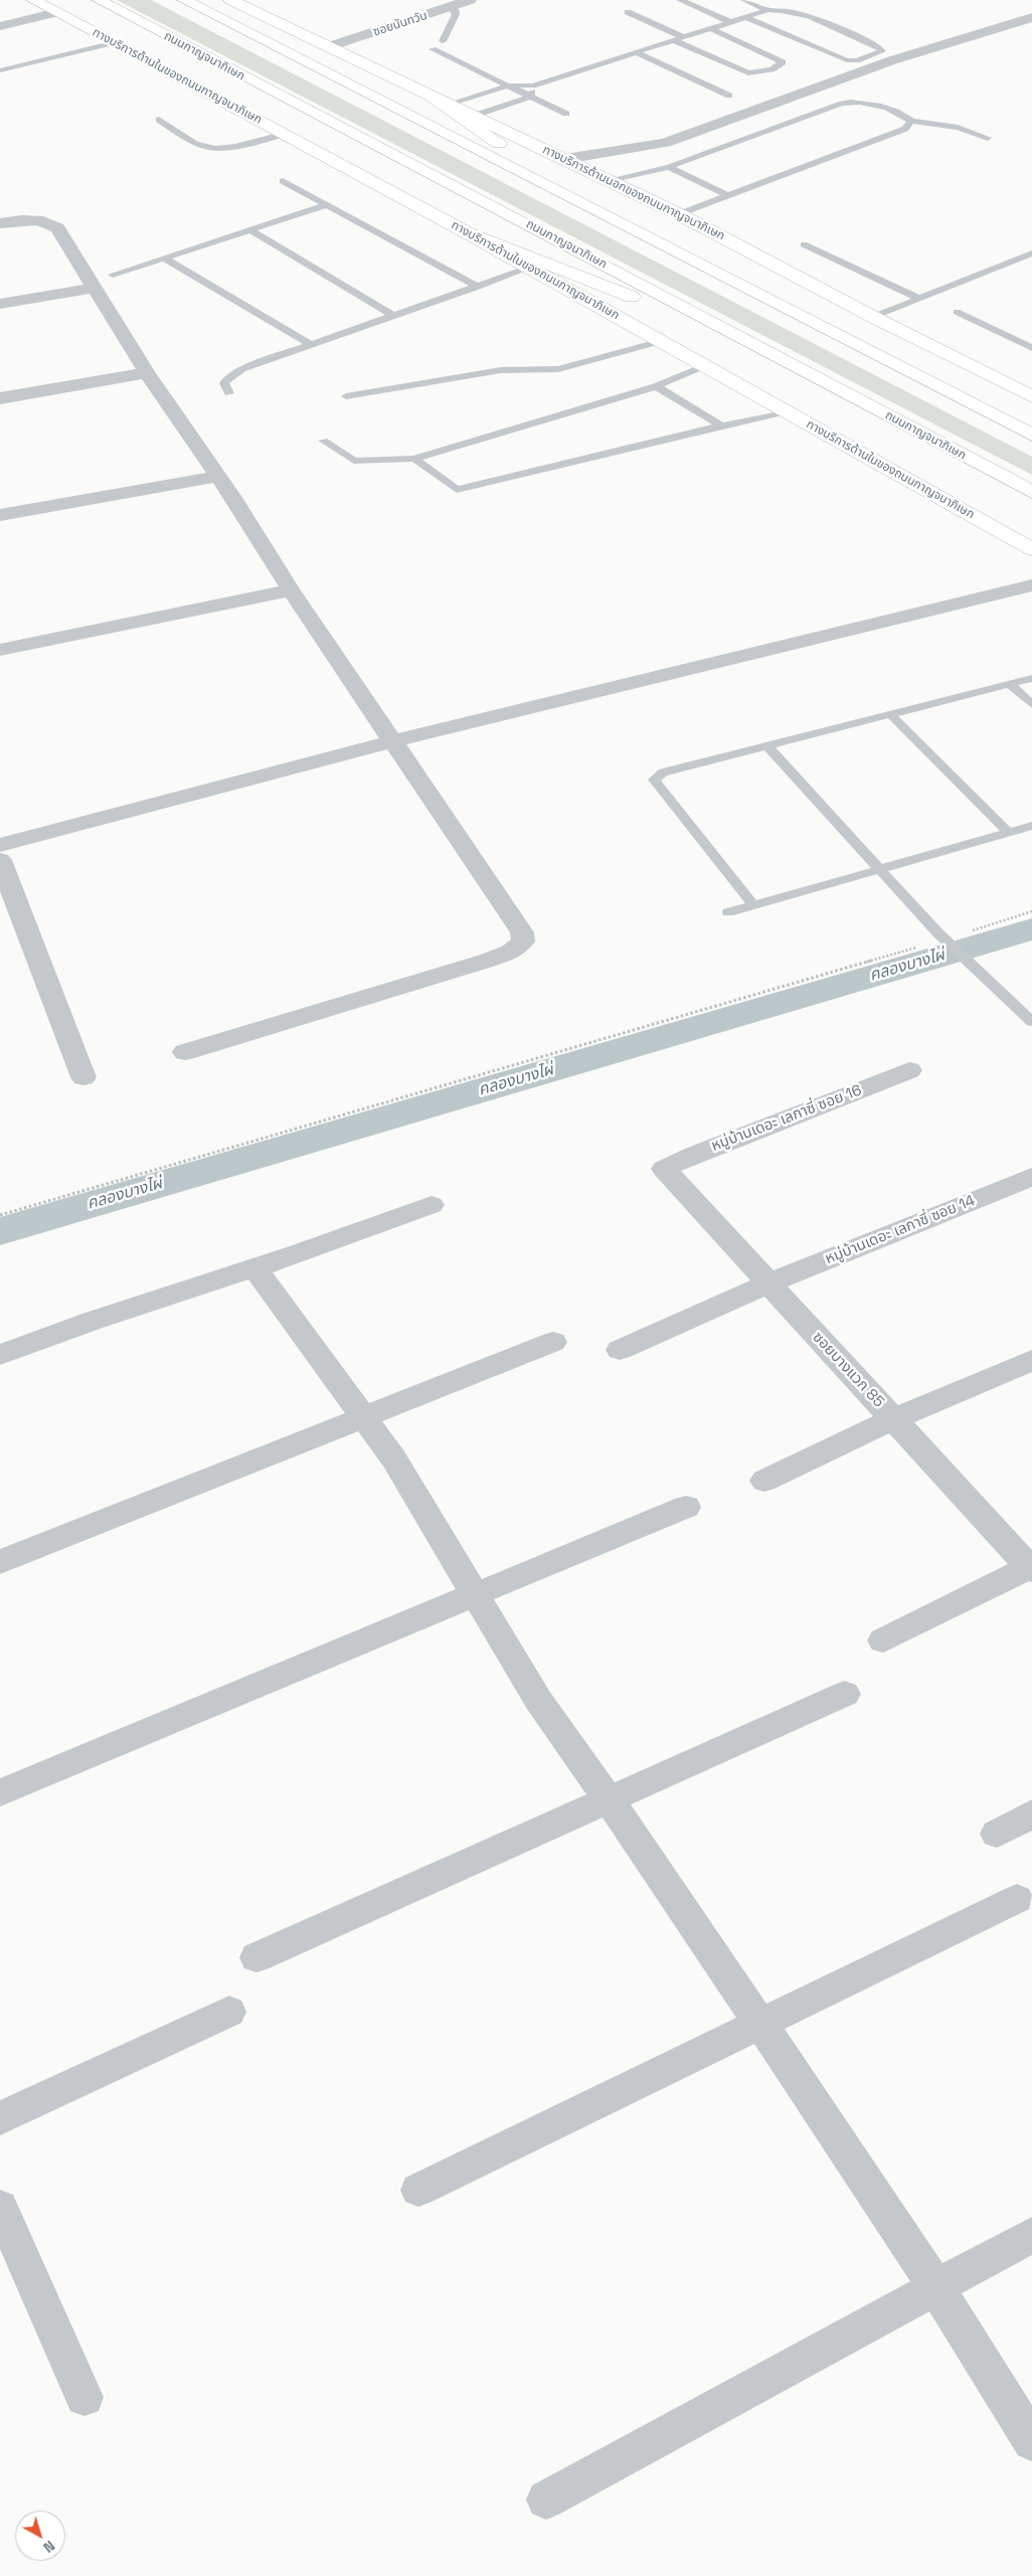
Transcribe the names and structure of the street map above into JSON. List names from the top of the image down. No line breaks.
{"streets":{"main road":["ถนนกาญจนาภิเษก","ทางบริการด้านในของถนนกาญจนาภิเษก","ทางบริการด้านนอกของถนนกาญจนาภิเษก"],"street":["ซอยนันทวัน","หมู่บ้านเดอะ เลกาซี่ ซอย 16","หมู่บ้านเดอะ เลกาซี่ ซอย 14","ซอยบางแวก 85"]},"crossings":[["ซอยนันทวัน","ทางบริการด้านนอกของถนนกาญจนาภิเษก"],["หมู่บ้านเดอะ เลกาซี่ ซอย 16","ซอยบางแวก 85"],["หมู่บ้านเดอะ เลกาซี่ ซอย 14","ซอยบางแวก 85"]],"water":["คลองบางไผ่"],"north":"bottom right"}
